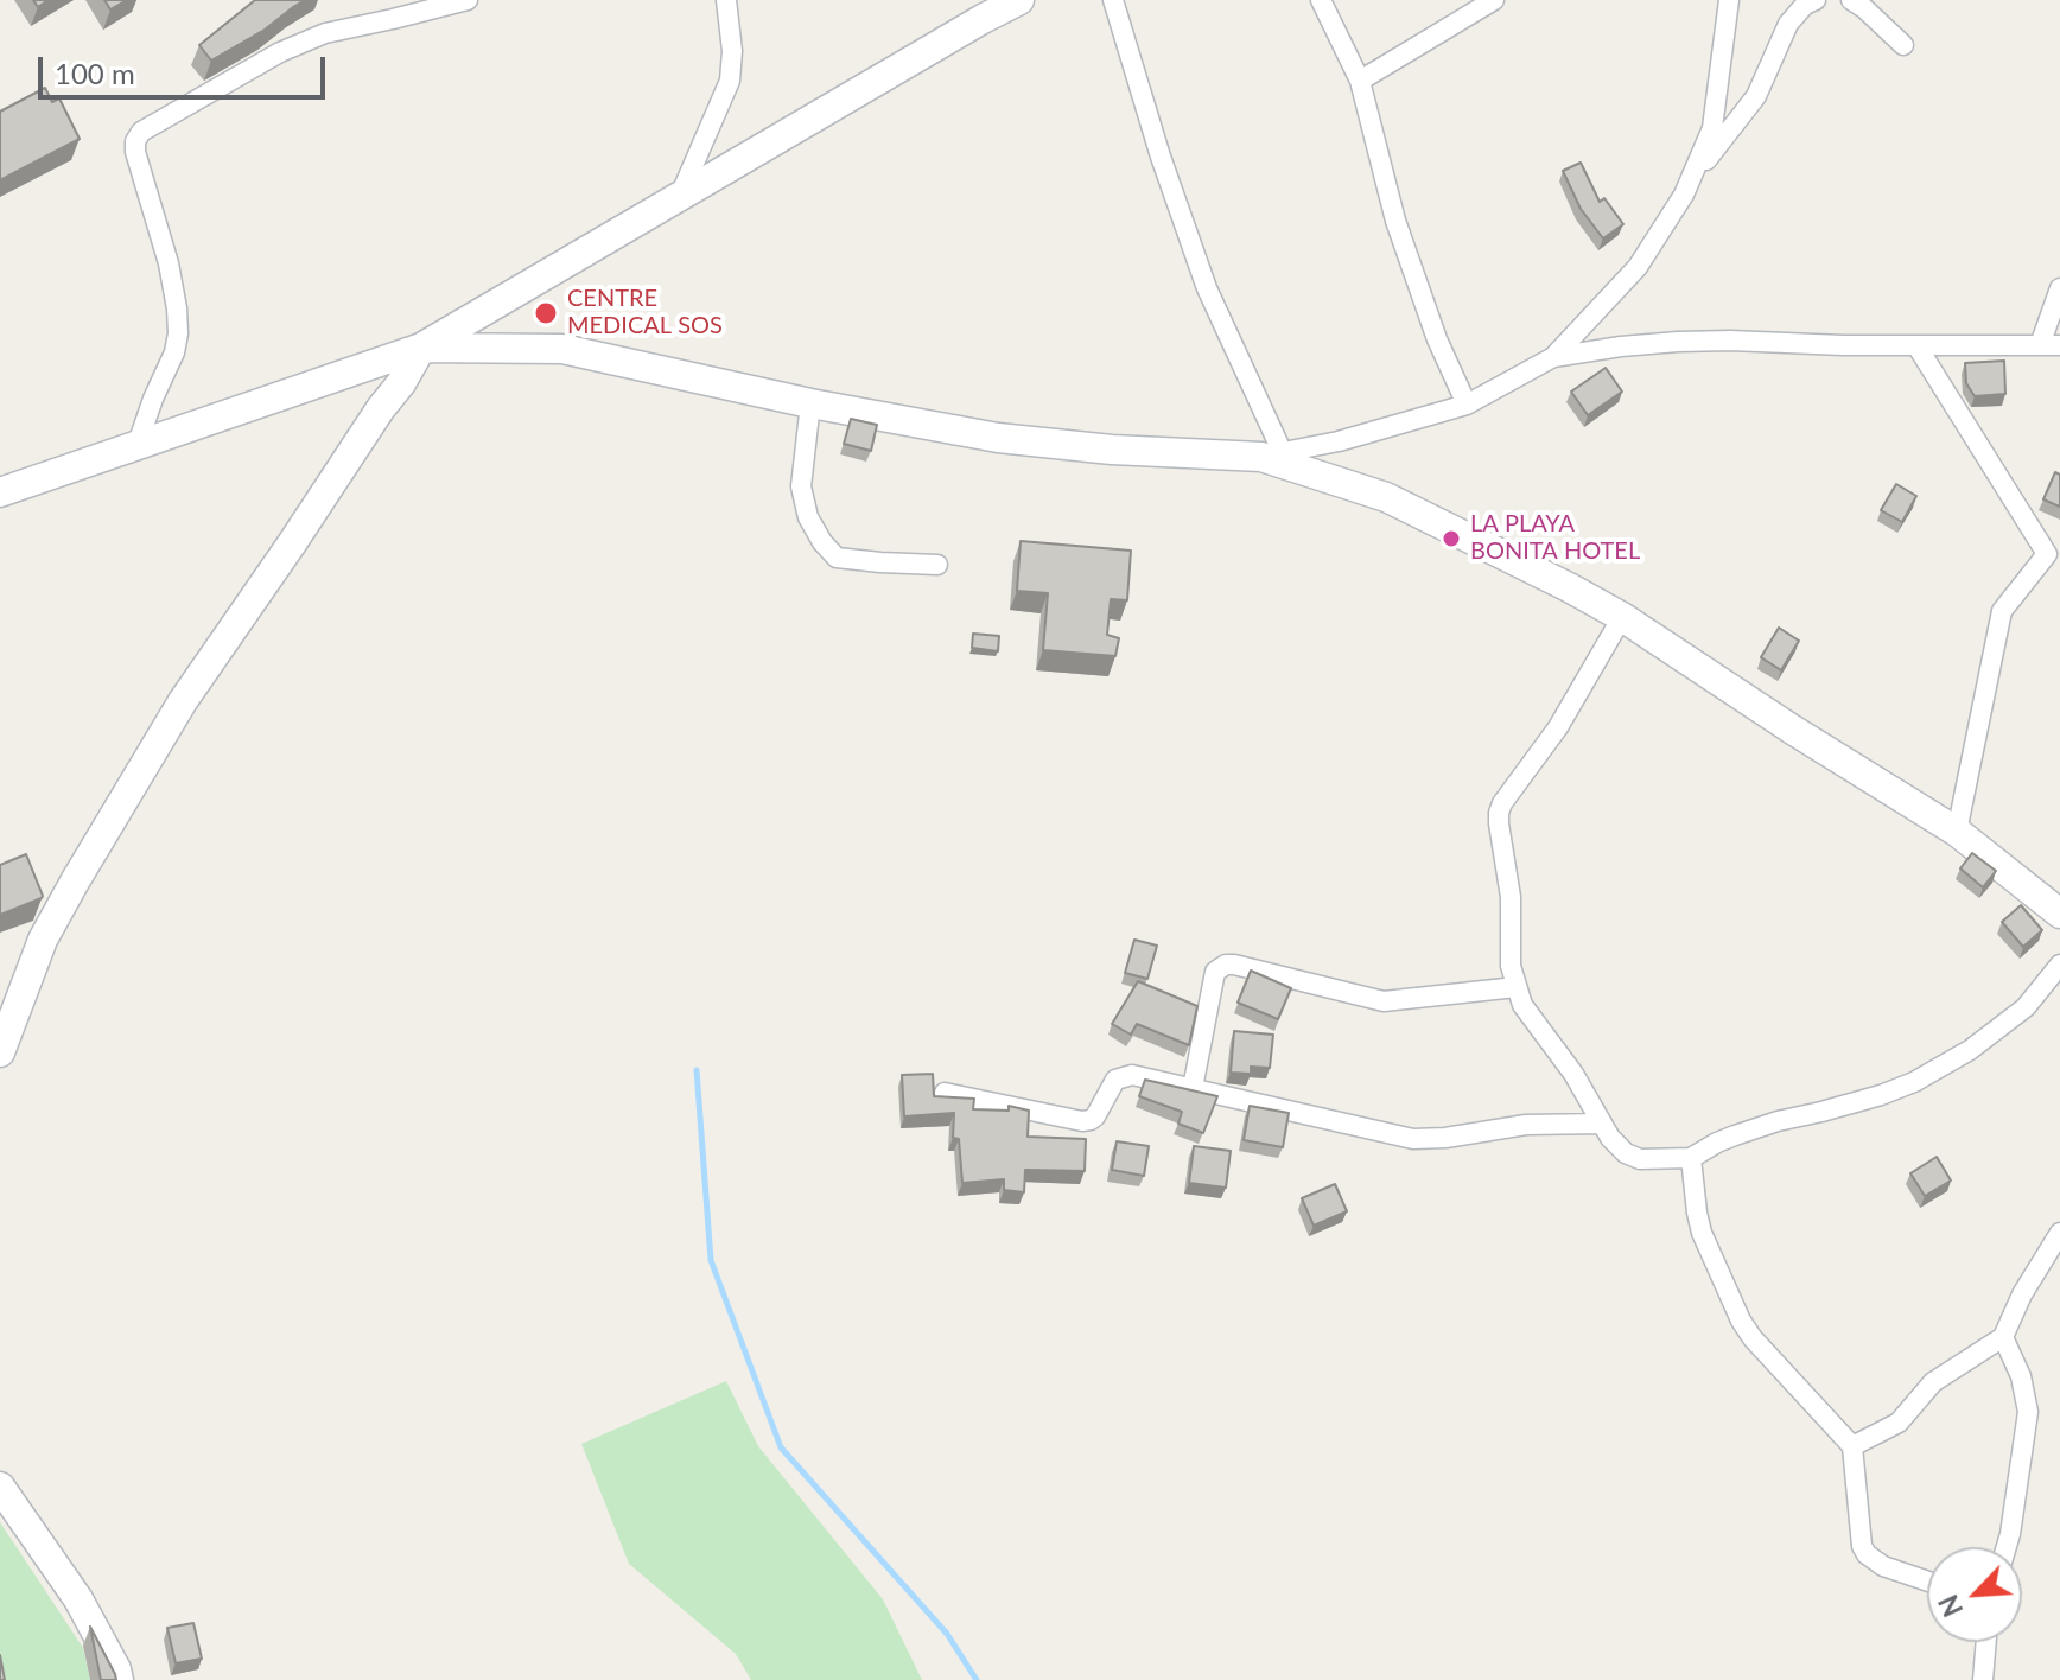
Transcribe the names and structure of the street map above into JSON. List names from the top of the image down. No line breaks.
{"places":["CENTRE MEDICAL SOS","LA PLAYA BONITA HOTEL"],"scale_bar":"100 m","north":"bottom left"}
